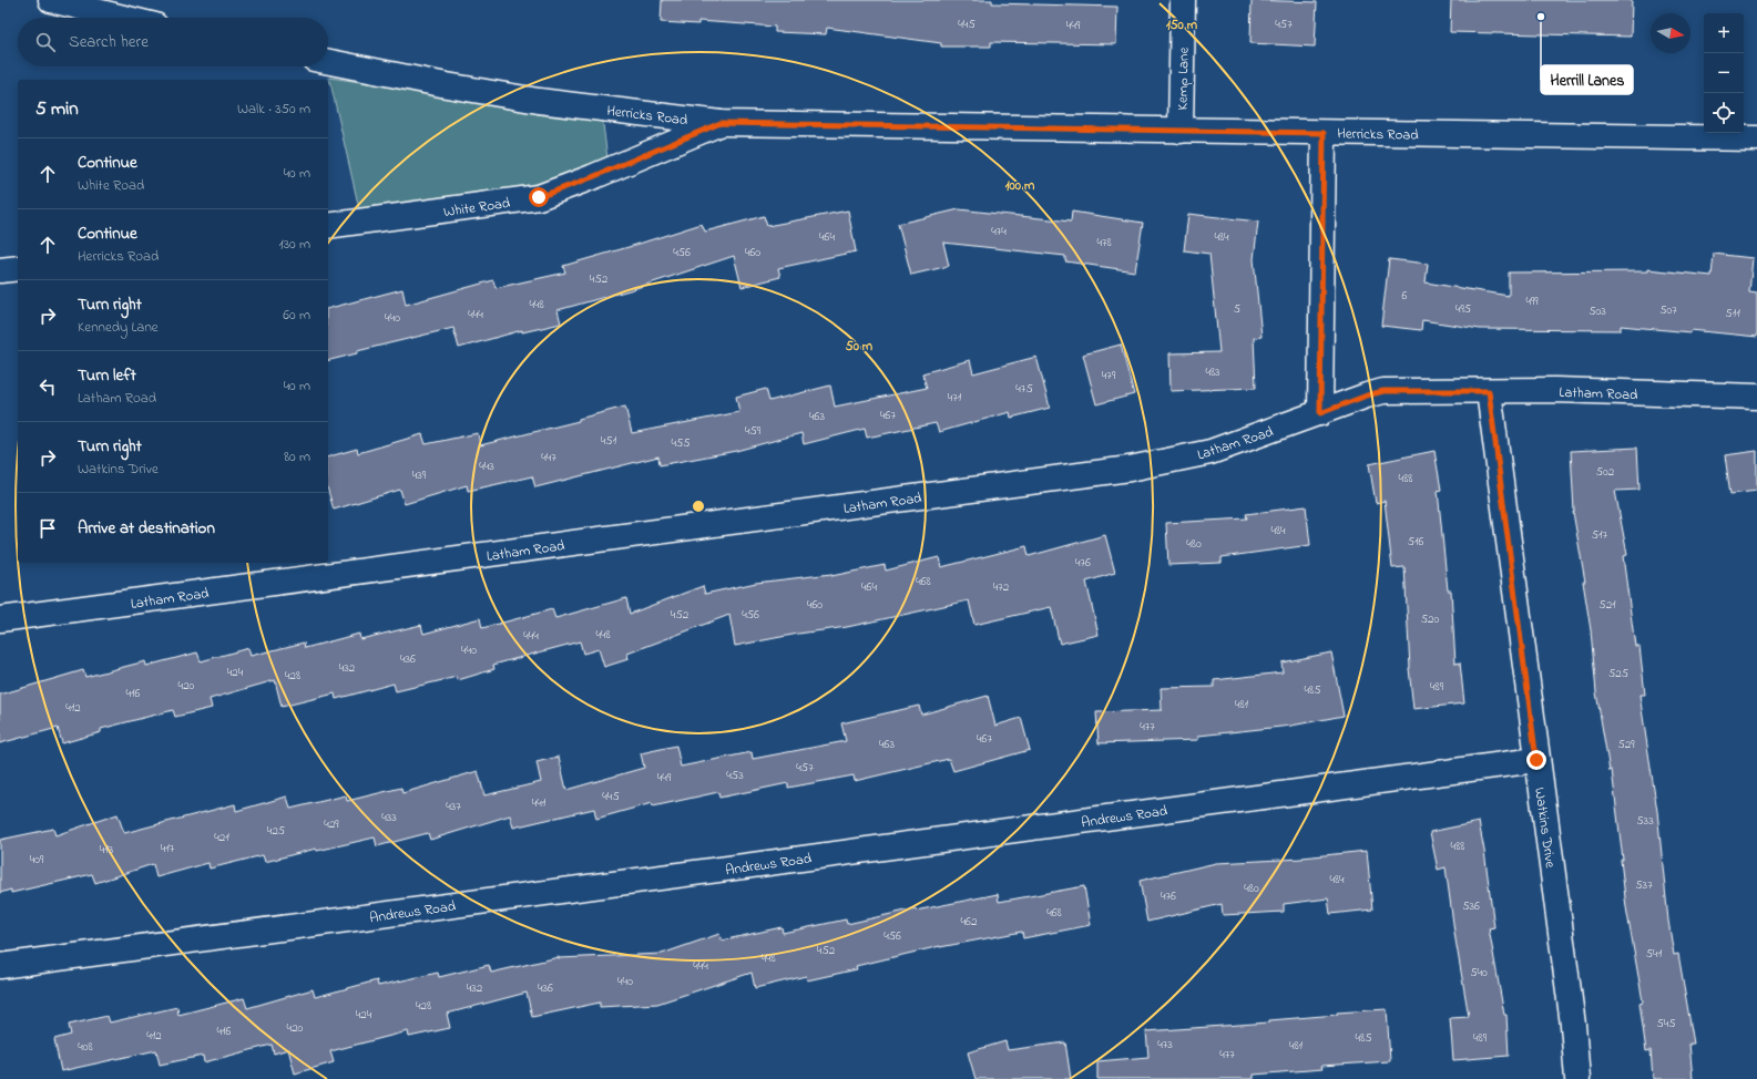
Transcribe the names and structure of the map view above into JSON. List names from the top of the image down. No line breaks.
{"streets":{"street":["Kemp Lane","Herricks Road","White Road","Latham Road","Andrews Road","Watkins Drive"]},"crossings":[["Kemp Lane","Herricks Road"],["Herricks Road","White Road"],["Latham Road","Watkins Drive"],["Andrews Road","Watkins Drive"]],"places":["Herrill Lanes"],"house_numbers":["445","457","449","474","464","484","478","456","460","452","6","499","448","5","495","507","503","511","444","440","483","479","475","471","467","463","459","451","455","447","443","502","439","488","484","517","516","480","476","468","464","472","460","521","452","456","520","448","444","440","436","432","424","525","428","420","489","485","416","481","412","477","467","463","529","457","453","449","445","441","437","433","533","429","425","421","488","417","413","409","484","537","480","476","536","468","462","456","452","541","448","444","540","440","432","436","428","424","545","420","416","412","485","489","473","481","408","477"],"north":"right","page":{"map_buttons":["+","−"],"search":"Search here","heading":["5 min","Walk · 350 m"],"list":[["Continue","White Road","40 m"],["Continue","Herricks Road","130 m"],["Turn right","Kennedy Lane","60 m"],["Turn left","Latham Road","40 m"],["Turn right","Watkins Drive","80 m"],"Arrive at destination"]},"rings":["150 m","100 m","50 m"]}
